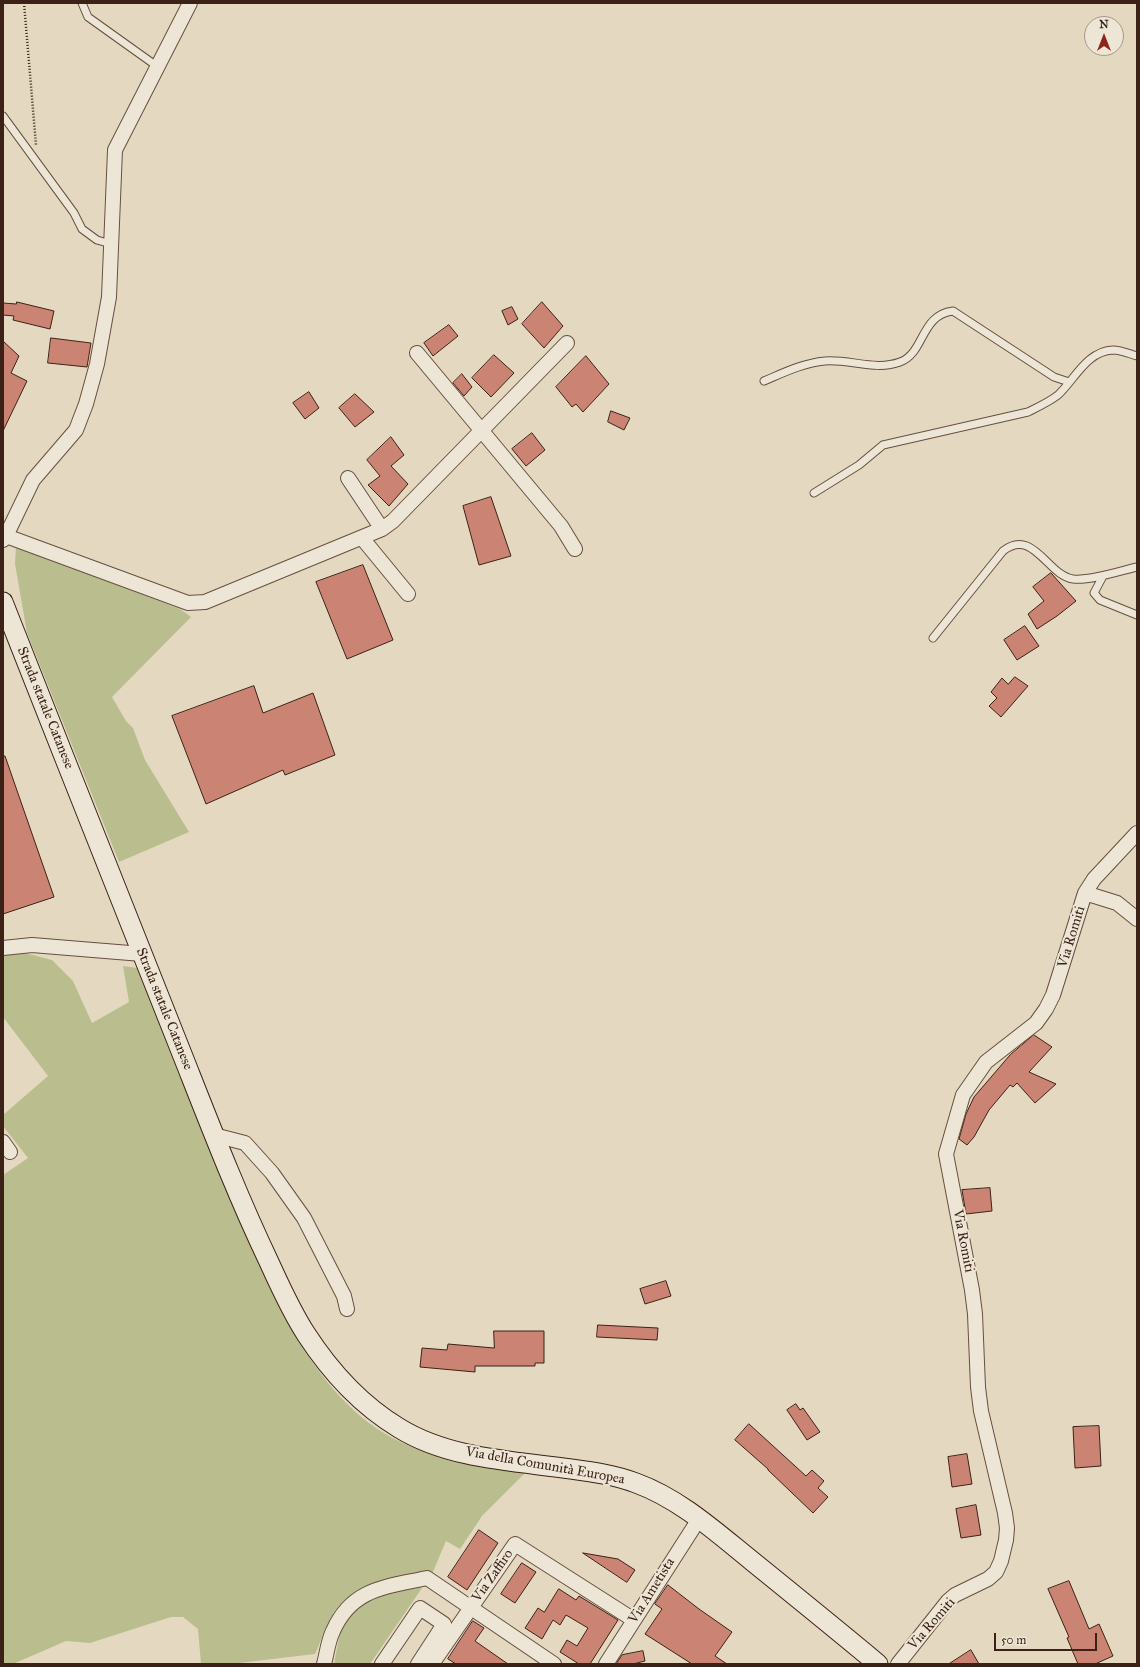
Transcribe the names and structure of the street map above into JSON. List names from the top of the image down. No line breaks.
{"streets":{"main road":["Strada statale Catanese","Via della Comunità Europea"],"street":["Via Romiti","Via Zaffiro","Via Ametista"]},"crossings":[["Strada statale Catanese","Via della Comunità Europea"],["Via della Comunità Europea","Via Ametista"],["Via Zaffiro","Via Ametista"]],"scale_bar":"50 m","north":"top"}
